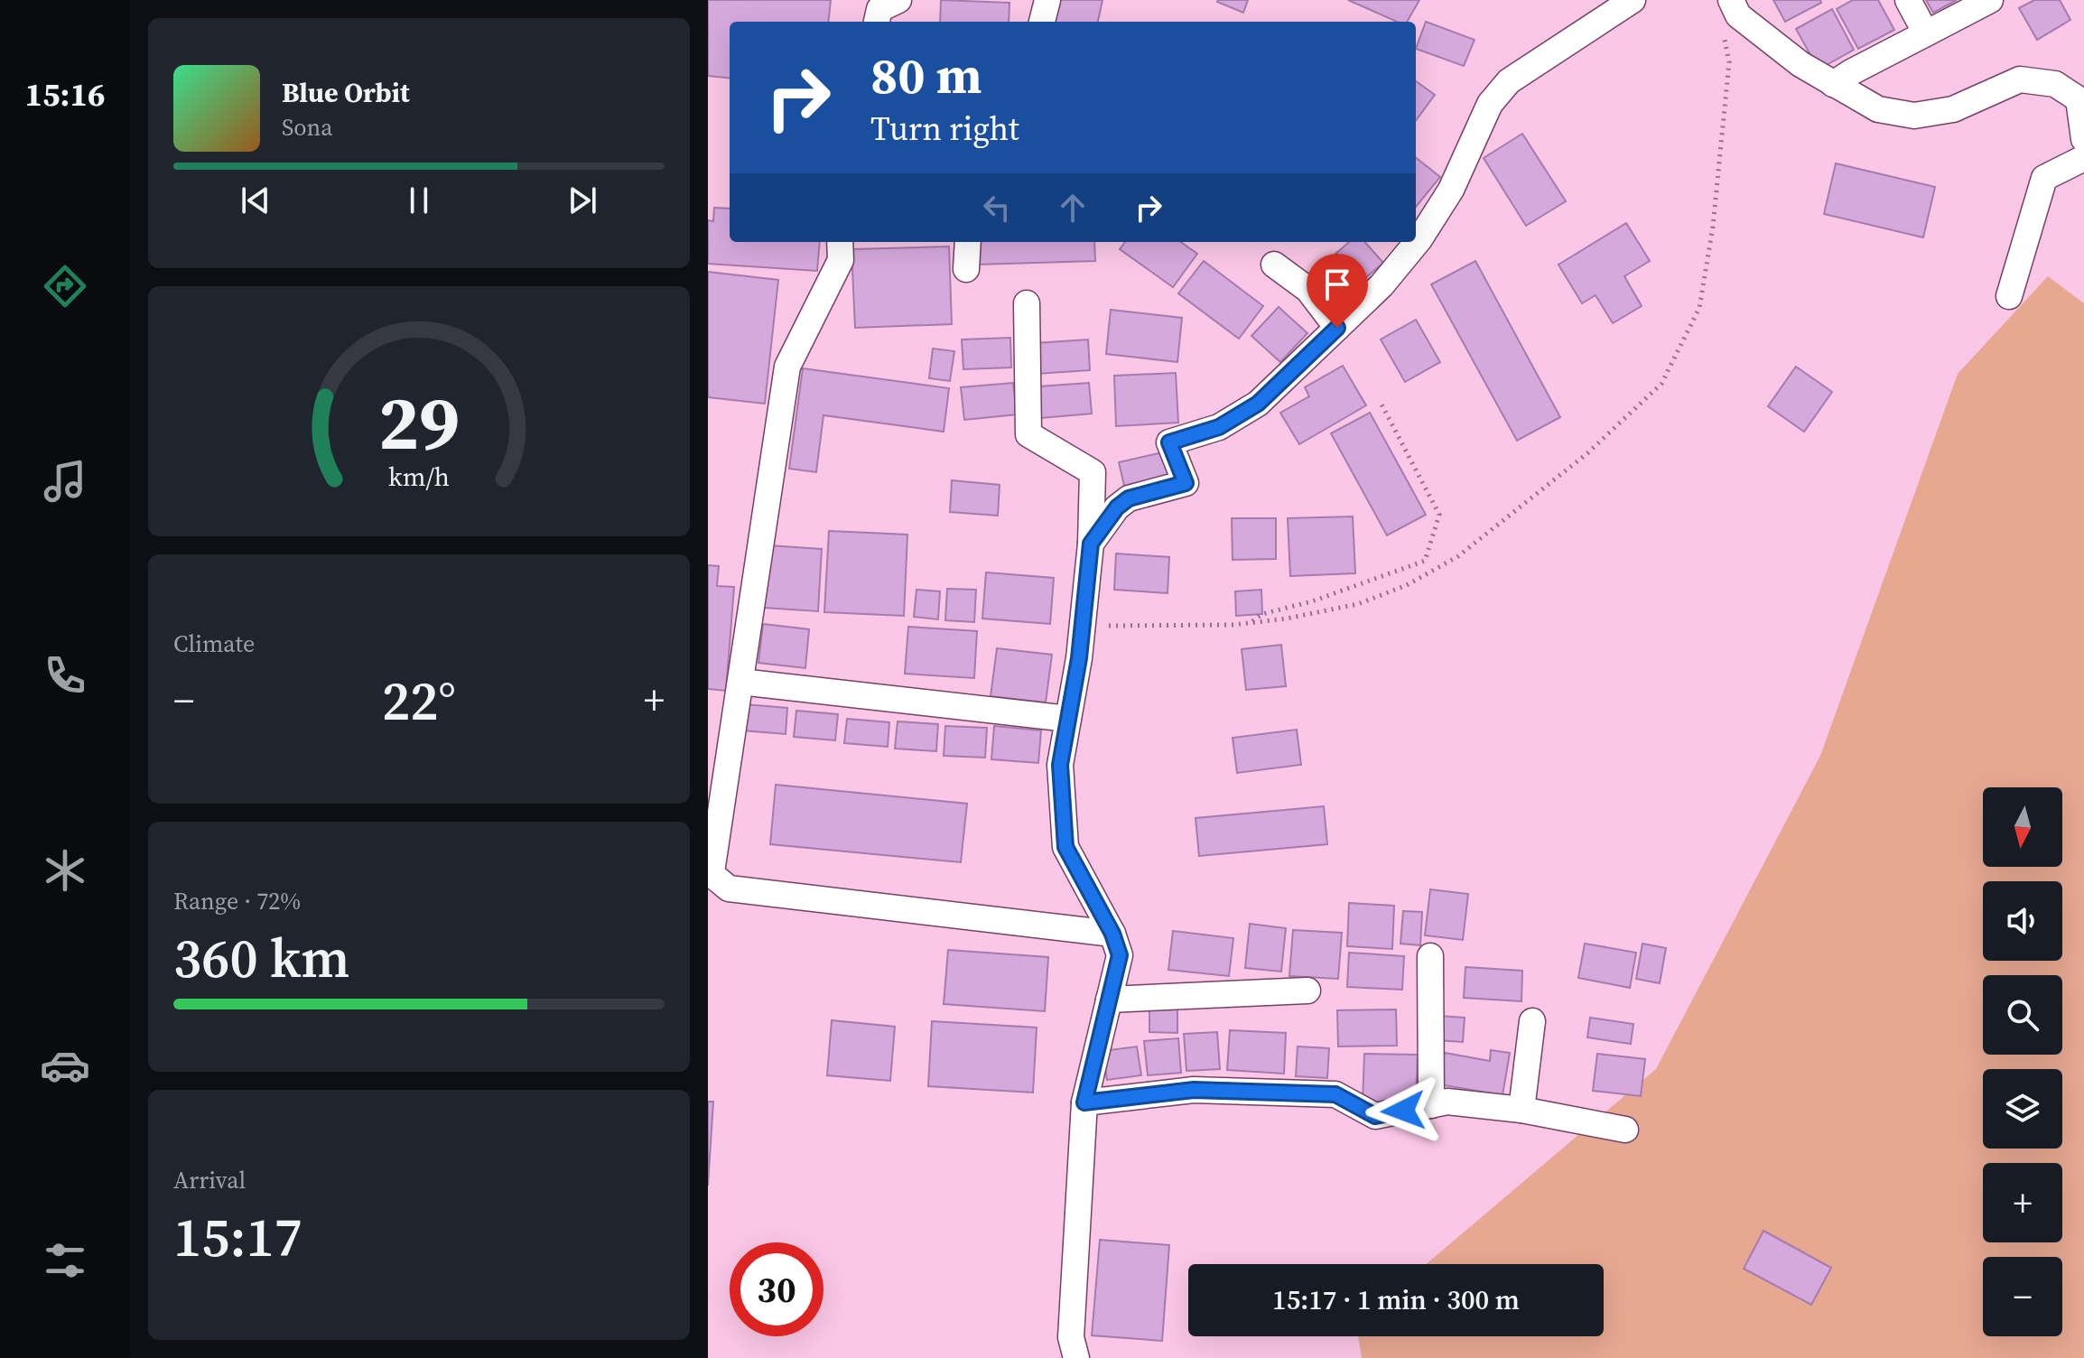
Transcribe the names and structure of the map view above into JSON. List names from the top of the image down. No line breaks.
{"north":"bottom","page":{"tabs":"15:16","turn":["80 m","Turn right"],"song":["Blue Orbit","Sona"],"tile":["Climate",["Range · 72%","360 km"],["Arrival","15:17"]],"heat":["−","22°","+"],"map_buttons":["+","−"],"limit":"30","trip":"15:17 · 1 min · 300 m","gauge":["29","km/h"]}}
